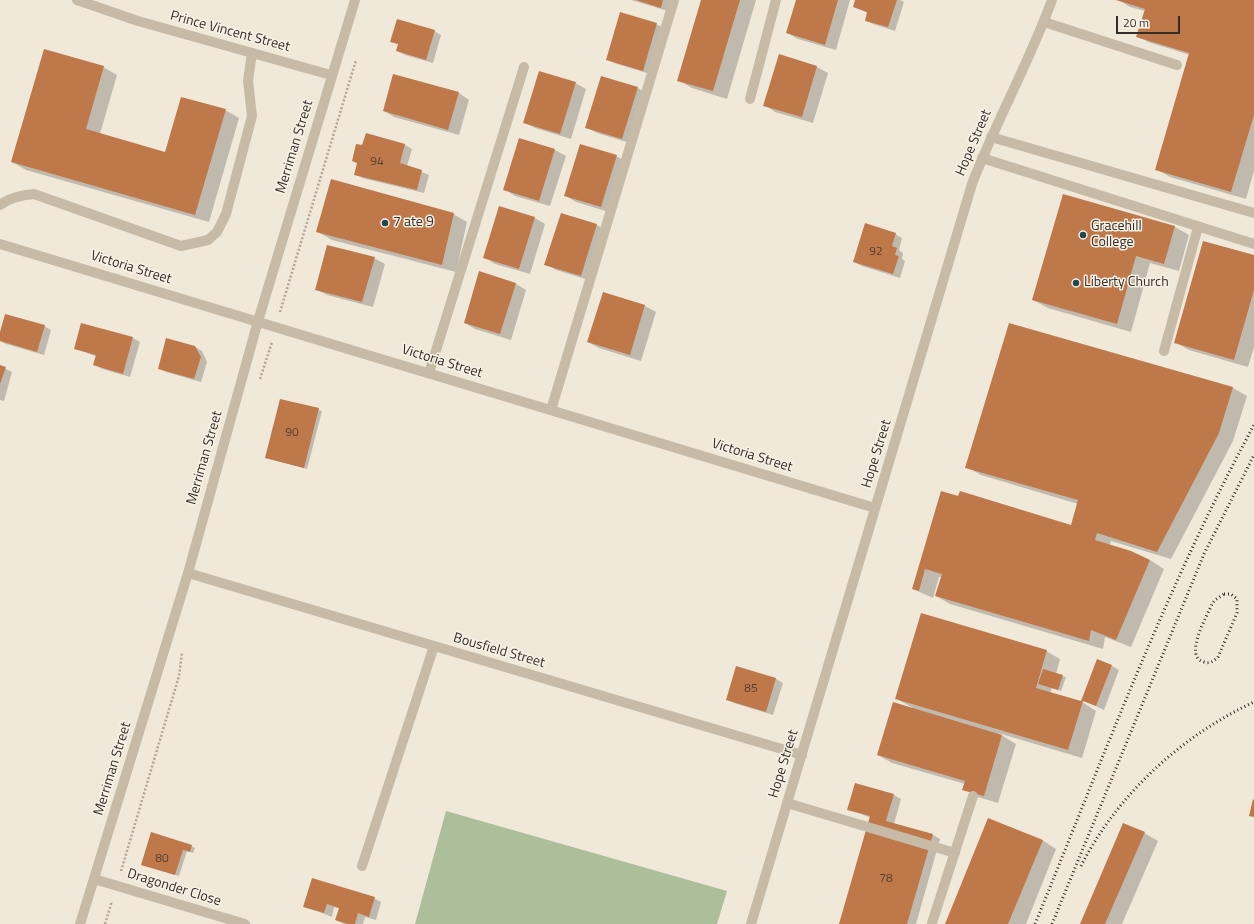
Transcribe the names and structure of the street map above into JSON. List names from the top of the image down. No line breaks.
{"streets":{"street":["Prince Vincent Street","Hope Street","Merriman Street","Victoria Street","Bousfield Street","Dragonder Close"]},"crossings":[["Prince Vincent Street","Merriman Street"],["Hope Street","Victoria Street"],["Hope Street","Bousfield Street"],["Merriman Street","Victoria Street"],["Merriman Street","Bousfield Street"],["Merriman Street","Dragonder Close"]],"places":["7 ate 9","Gracehill College","Liberty Church"],"house_numbers":["94","92","90","85","80","78"],"scale_bar":"20 m"}
